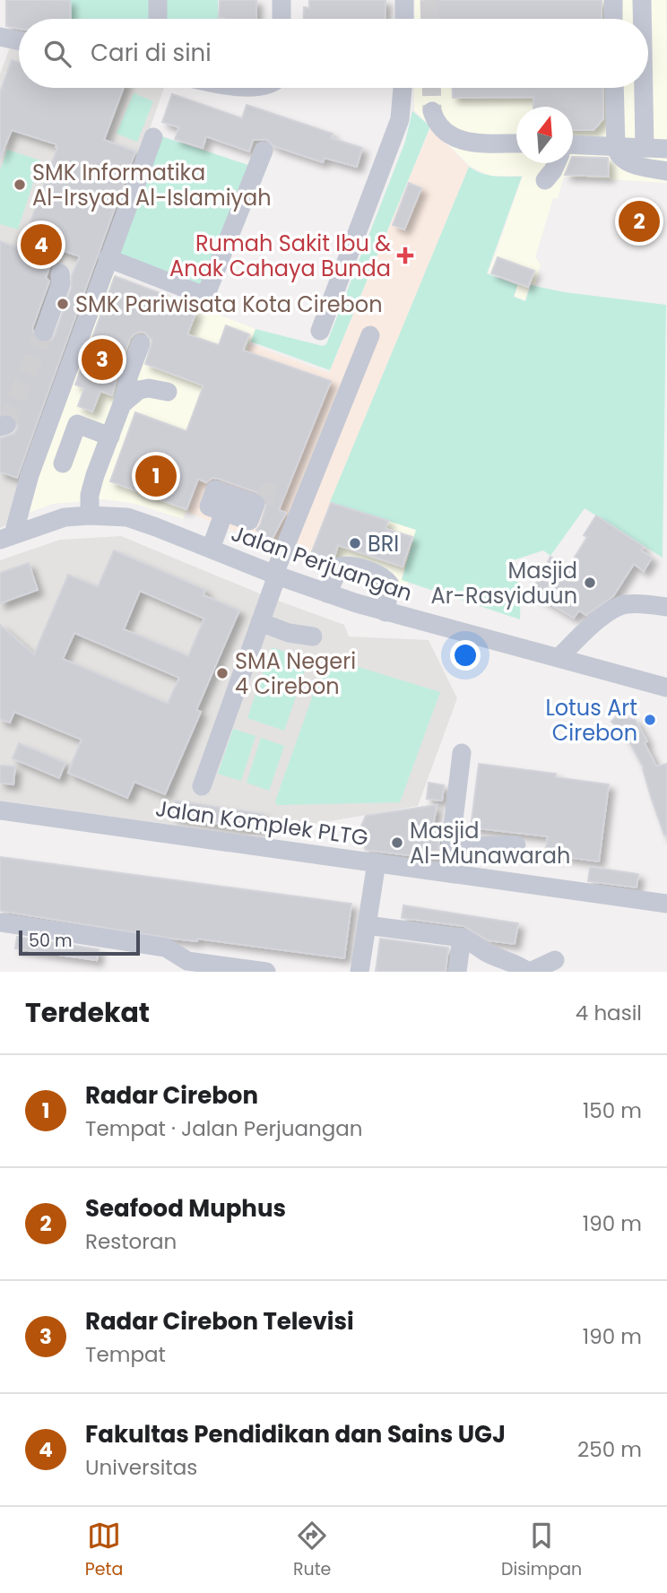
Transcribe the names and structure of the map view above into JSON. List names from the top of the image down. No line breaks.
{"streets":{"street":["Jalan Perjuangan","Jalan Komplek PLTG"]},"places":{"other":["SMK Informatika Al-Irsyad Al-Islamiyah","SMK Pariwisata Kota Cirebon","BRI","Masjid Ar-Rasyiduun","SMA Negeri 4 Cirebon","Lotus Art Cirebon","Masjid Al-Munawarah"],"health":["Rumah Sakit Ibu & Anak Cahaya Bunda"]},"scale_bar":"50 m","north":"top","page":{"search":"Cari di sini","pins":["2","4","3","1"],"scale":"50 m","heading":["Terdekat","4 hasil"],"list":[{"mark":"1","name":"Radar Cirebon","note":"Tempat · Jalan Perjuangan","value":"150 m"},{"mark":"2","name":"Seafood Muphus","note":"Restoran","value":"190 m"},{"mark":"3","name":"Radar Cirebon Televisi","note":"Tempat","value":"190 m"},{"mark":"4","name":"Fakultas Pendidikan dan Sains UGJ","note":"Universitas","value":"250 m"}],"nav":["Peta","Rute","Disimpan"]}}
